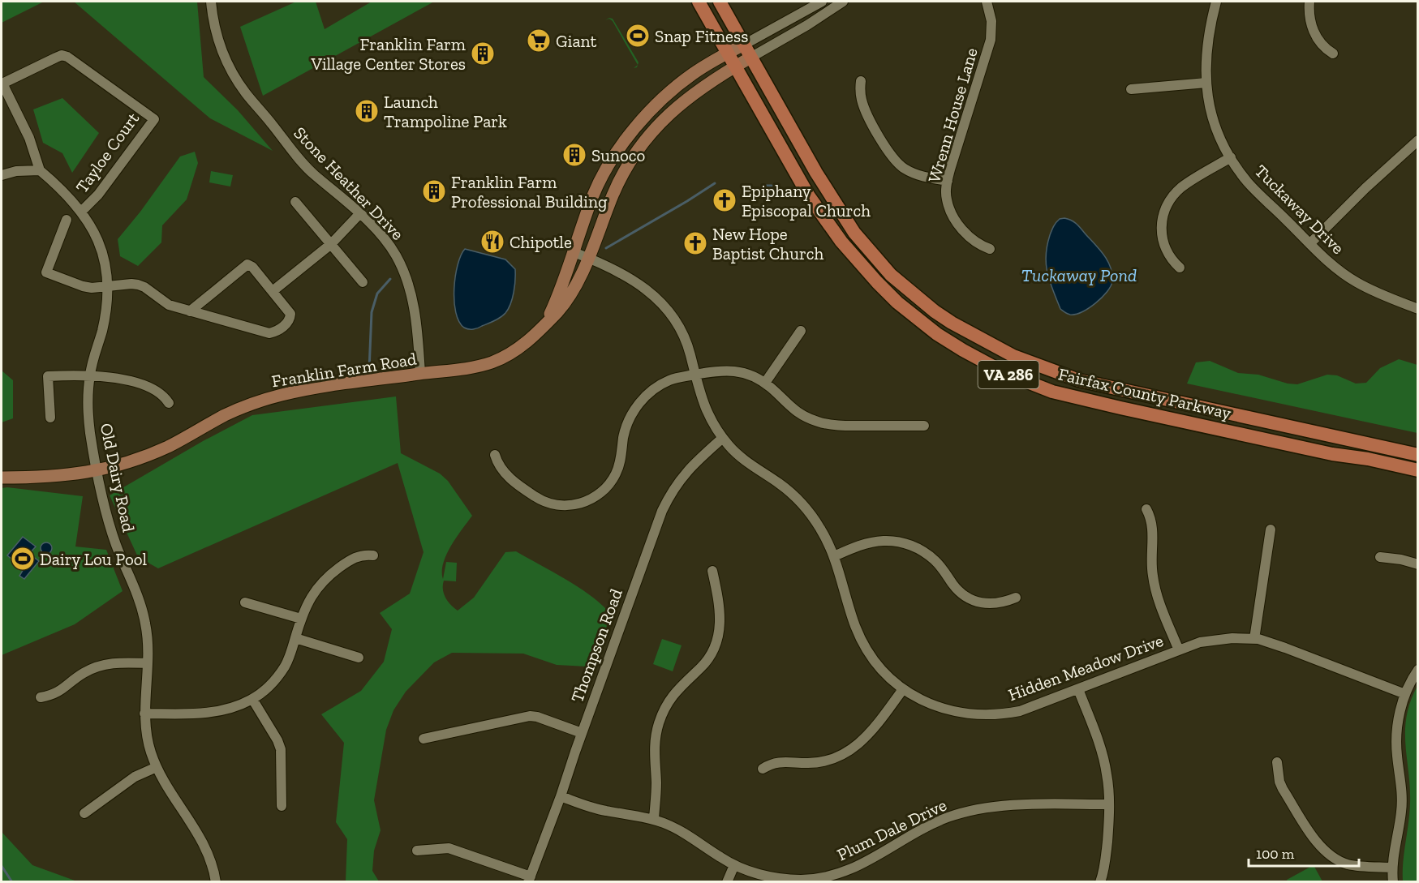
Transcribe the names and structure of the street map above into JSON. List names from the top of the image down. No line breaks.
{"streets":{"highway":["VA 286","Fairfax County Parkway"],"main road":["Franklin Farm Road"],"street":["Wrenn House Lane","Tayloe Court","Stone Heather Drive","Tuckaway Drive","Old Dairy Road","Thompson Road","Hidden Meadow Drive","Plum Dale Drive"]},"crossings":[["Tayloe Court","Old Dairy Road"],["Stone Heather Drive","Franklin Farm Road"],["Franklin Farm Road","Fairfax County Parkway"],["Franklin Farm Road","Old Dairy Road"],["Franklin Farm Road","Hidden Meadow Drive"],["Thompson Road","Hidden Meadow Drive"],["Thompson Road","Plum Dale Drive"]],"water":["Tuckaway Pond"],"places":{"sports":["Snap Fitness","Dairy Lou Pool"],"supermarket":["Giant"],"building":["Franklin Farm Village Center Stores","Launch Trampoline Park","Sunoco","Franklin Farm Professional Building"],"church":["Epiphany Episcopal Church","New Hope Baptist Church"],"restaurant":["Chipotle"]},"scale_bar":"100 m"}
